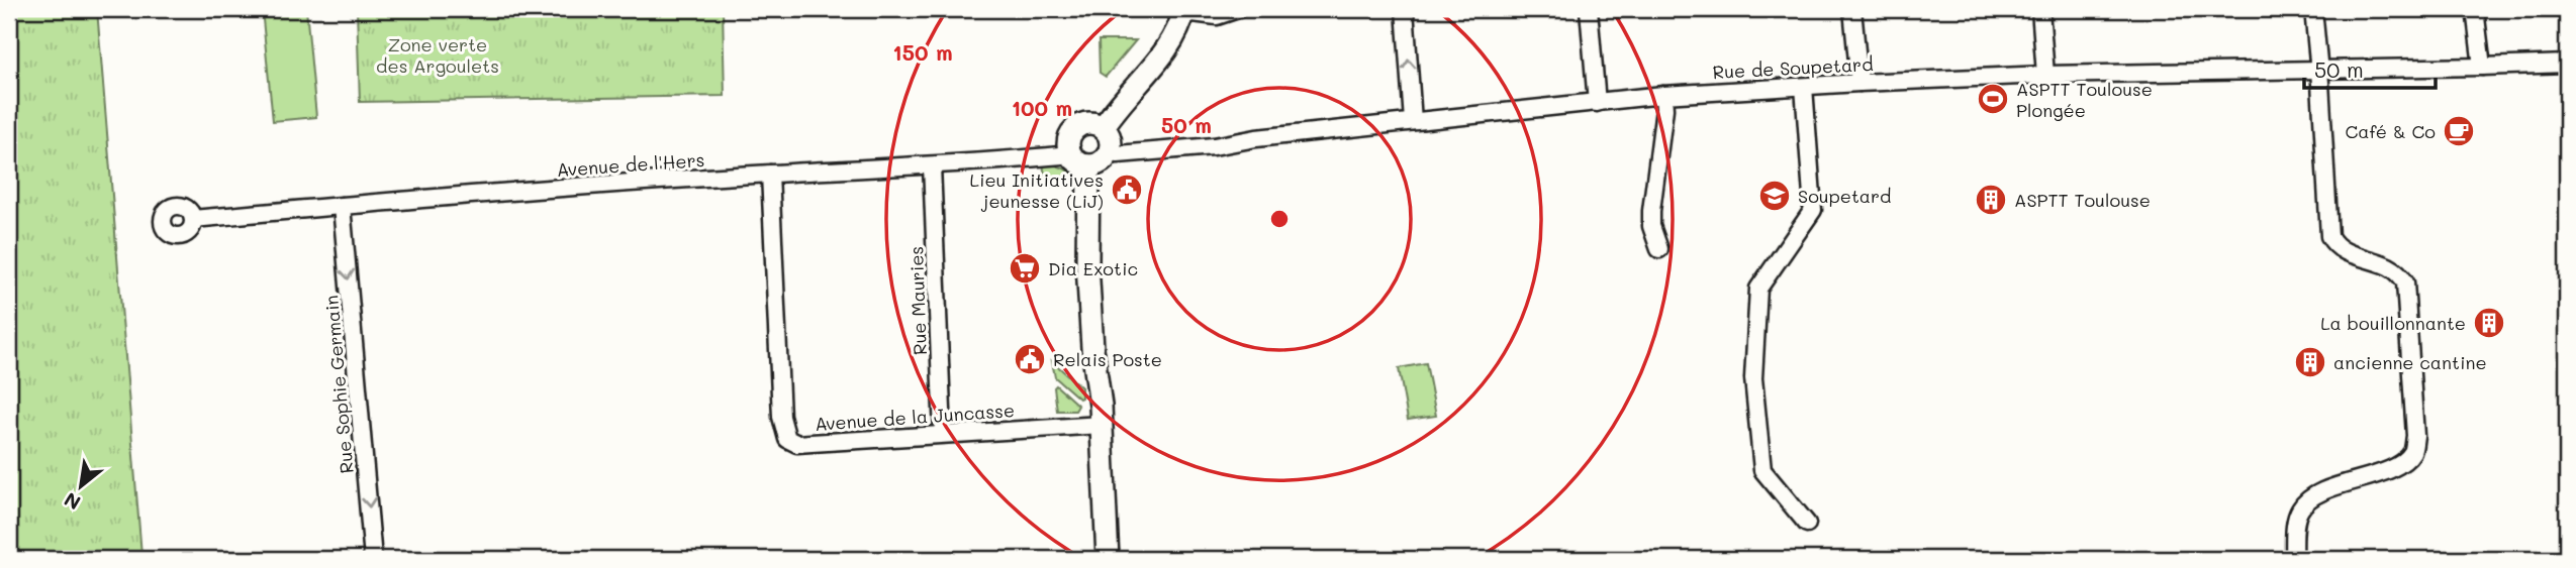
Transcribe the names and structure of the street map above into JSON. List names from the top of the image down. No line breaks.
{"streets":{"street":["Rue de Soupetard","Avenue de l'Hers","Rue Mauries","Rue Sophie Germain","Avenue de la Juncasse"]},"crossings":[["Rue de Soupetard","Avenue de l'Hers"],["Avenue de l'Hers","Rue Mauries"],["Avenue de l'Hers","Rue Sophie Germain"],["Avenue de l'Hers","Avenue de la Juncasse"],["Rue Mauries","Avenue de la Juncasse"]],"one_way":["Rue Sophie Germain"],"parks":["Zone verte des Argoulets"],"places":{"sports":["ASPTT Toulouse Plongée"],"cafe":["Café & Co"],"public building":["Lieu Initiatives jeunesse (LiJ)","Relais Poste"],"school or university":["Soupetard"],"building":["ASPTT Toulouse","La bouillonnante","ancienne cantine"],"supermarket":["Dia Exotic"]},"scale_bar":"50 m","north":"bottom left","rings":["150 m","100 m","50 m"]}
